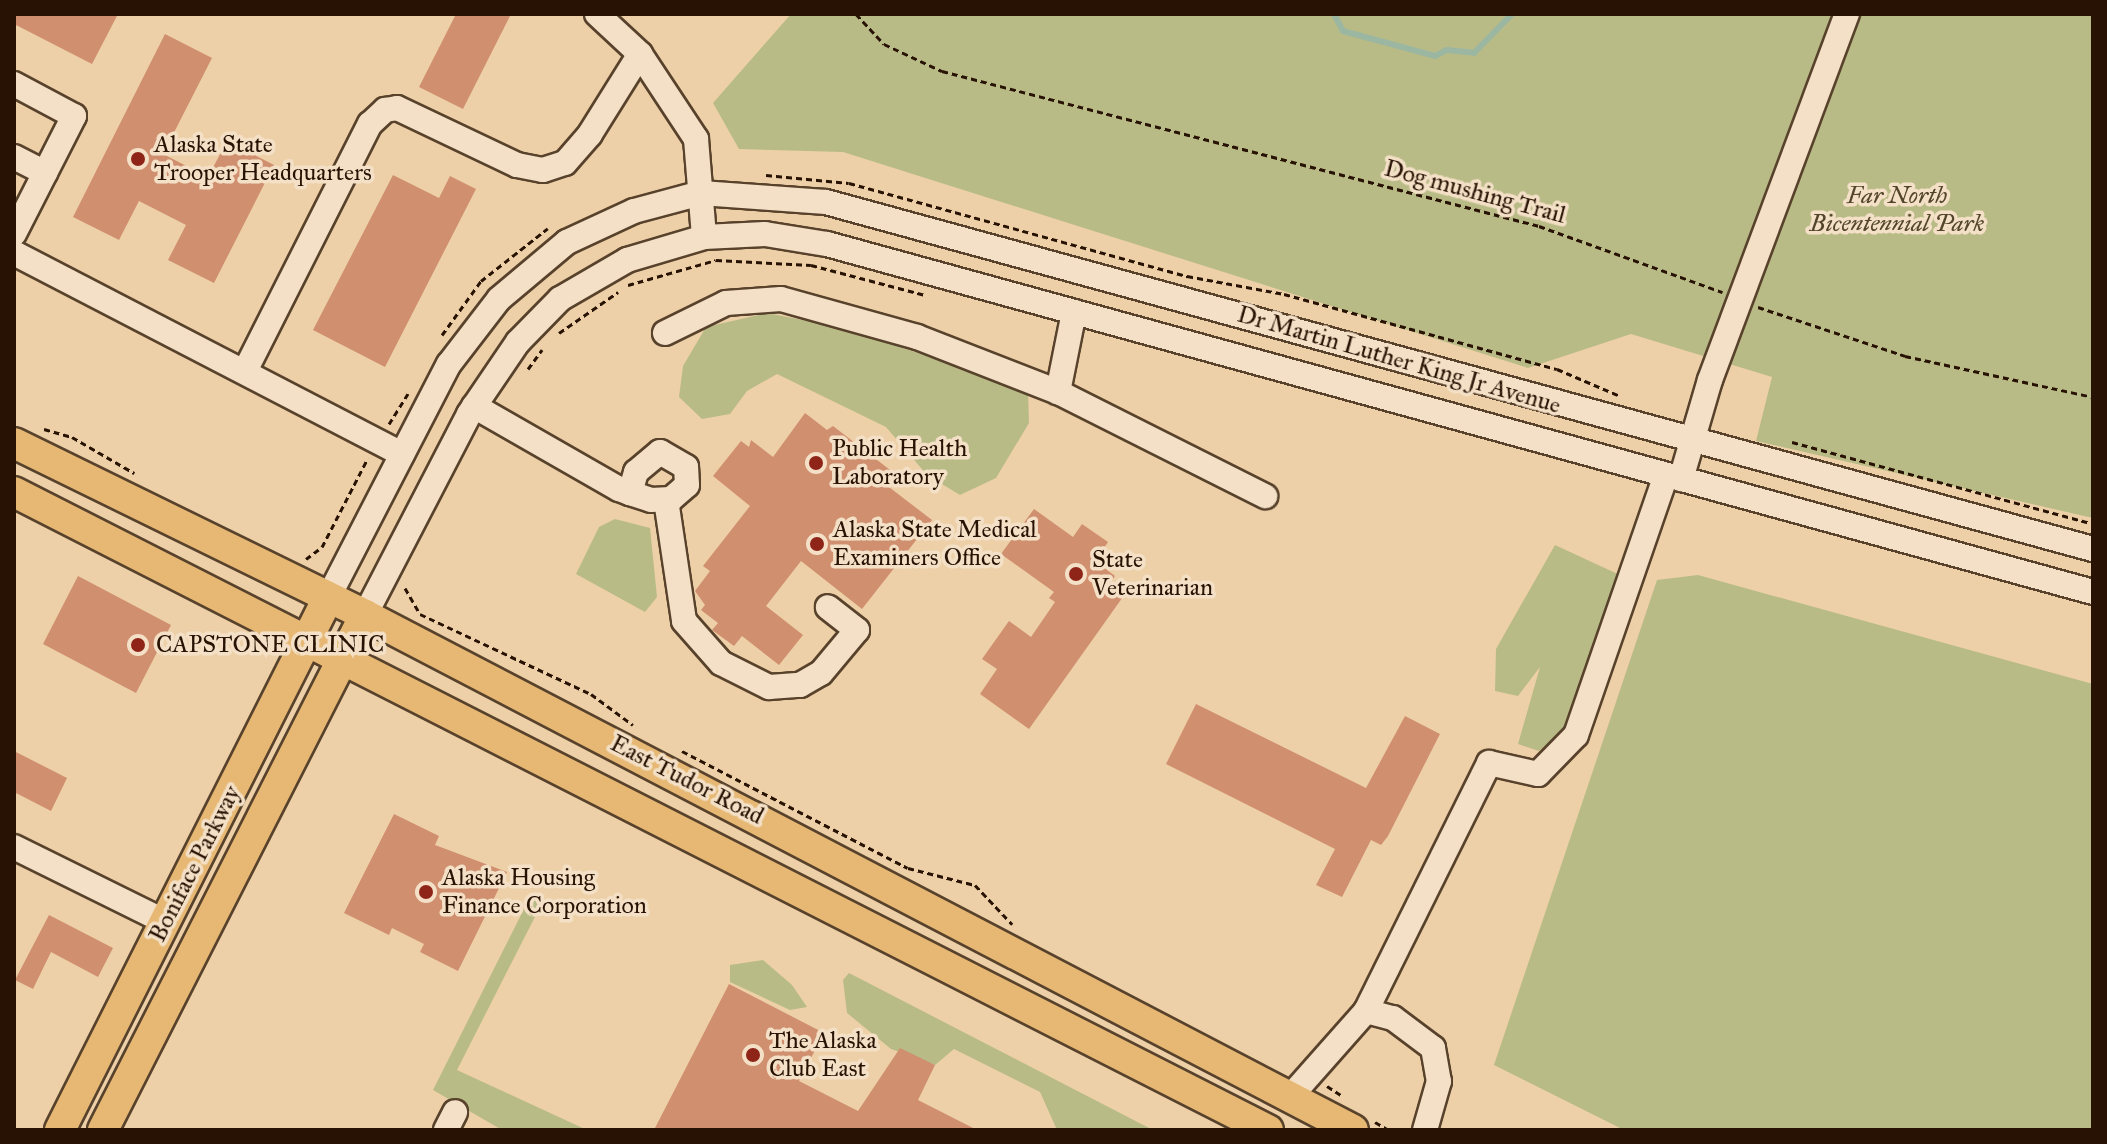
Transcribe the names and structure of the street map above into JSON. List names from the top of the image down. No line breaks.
{"streets":{"main road":["East Tudor Road","Boniface Parkway"],"street":["Dr Martin Luther King Jr Avenue"],"path":["Dog mushing Trail"]},"crossings":[["Dr Martin Luther King Jr Avenue","East Tudor Road"],["Dr Martin Luther King Jr Avenue","Boniface Parkway"],["East Tudor Road","Boniface Parkway"]],"parks":["Far North Bicentennial Park"],"places":["Alaska State Trooper Headquarters","Public Health Laboratory","Alaska State Medical Examiners Office","State Veterinarian","CAPSTONE CLINIC","Alaska Housing Finance Corporation","The Alaska Club East"]}
